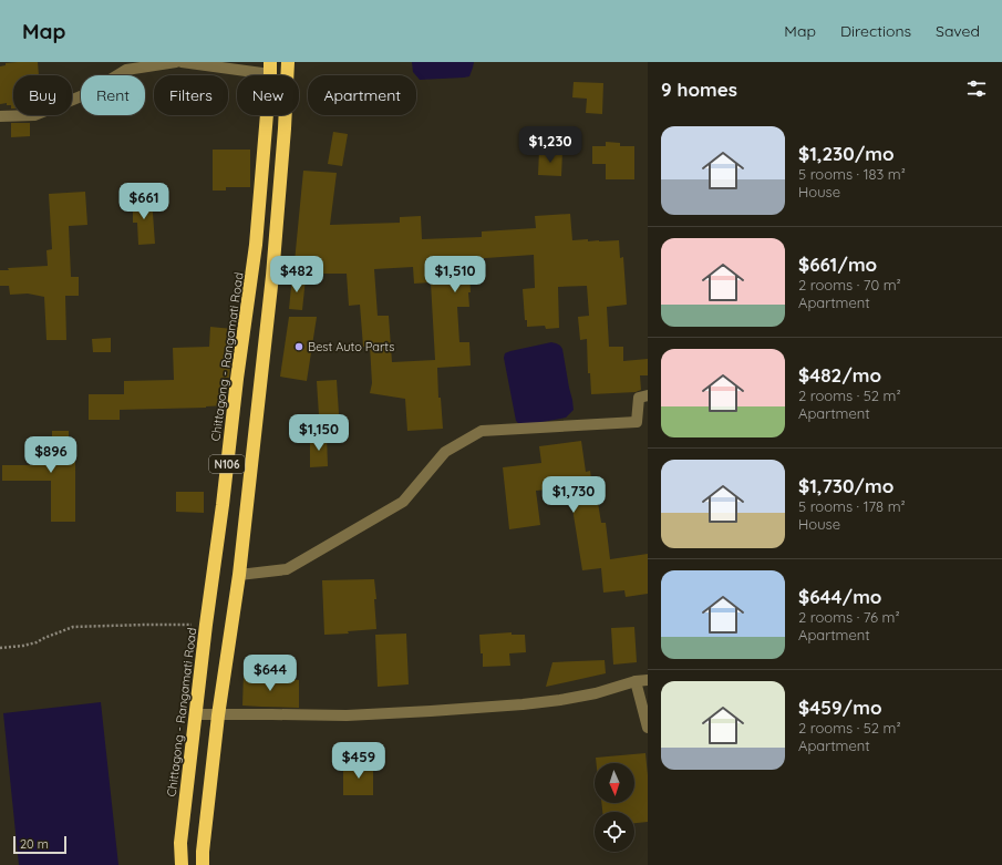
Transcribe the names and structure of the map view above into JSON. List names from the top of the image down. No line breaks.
{"streets":{"highway":["Chittagong - Rangamati Road","N106"]},"places":["Best Auto Parts"],"scale_bar":"20 m","north":"bottom","page":{"header":"Map","nav":["Map","Directions","Saved"],"heading":"9 homes","chip":["Buy","Rent","Filters","New","Apartment"],"list":[{"name":"$1,230/mo","note":"5 rooms · 183 m² · House"},{"name":"$661/mo","note":"2 rooms · 70 m² · Apartment"},{"name":"$482/mo","note":"2 rooms · 52 m² · Apartment"},{"name":"$1,730/mo","note":"5 rooms · 178 m² · House"},{"name":"$644/mo","note":"2 rooms · 76 m² · Apartment"},{"name":"$459/mo","note":"2 rooms · 52 m² · Apartment"}],"price":["$1,230","$661","$482","$1,510","$1,150","$896","$1,730","$644","$459"],"scale":"20 m"}}
